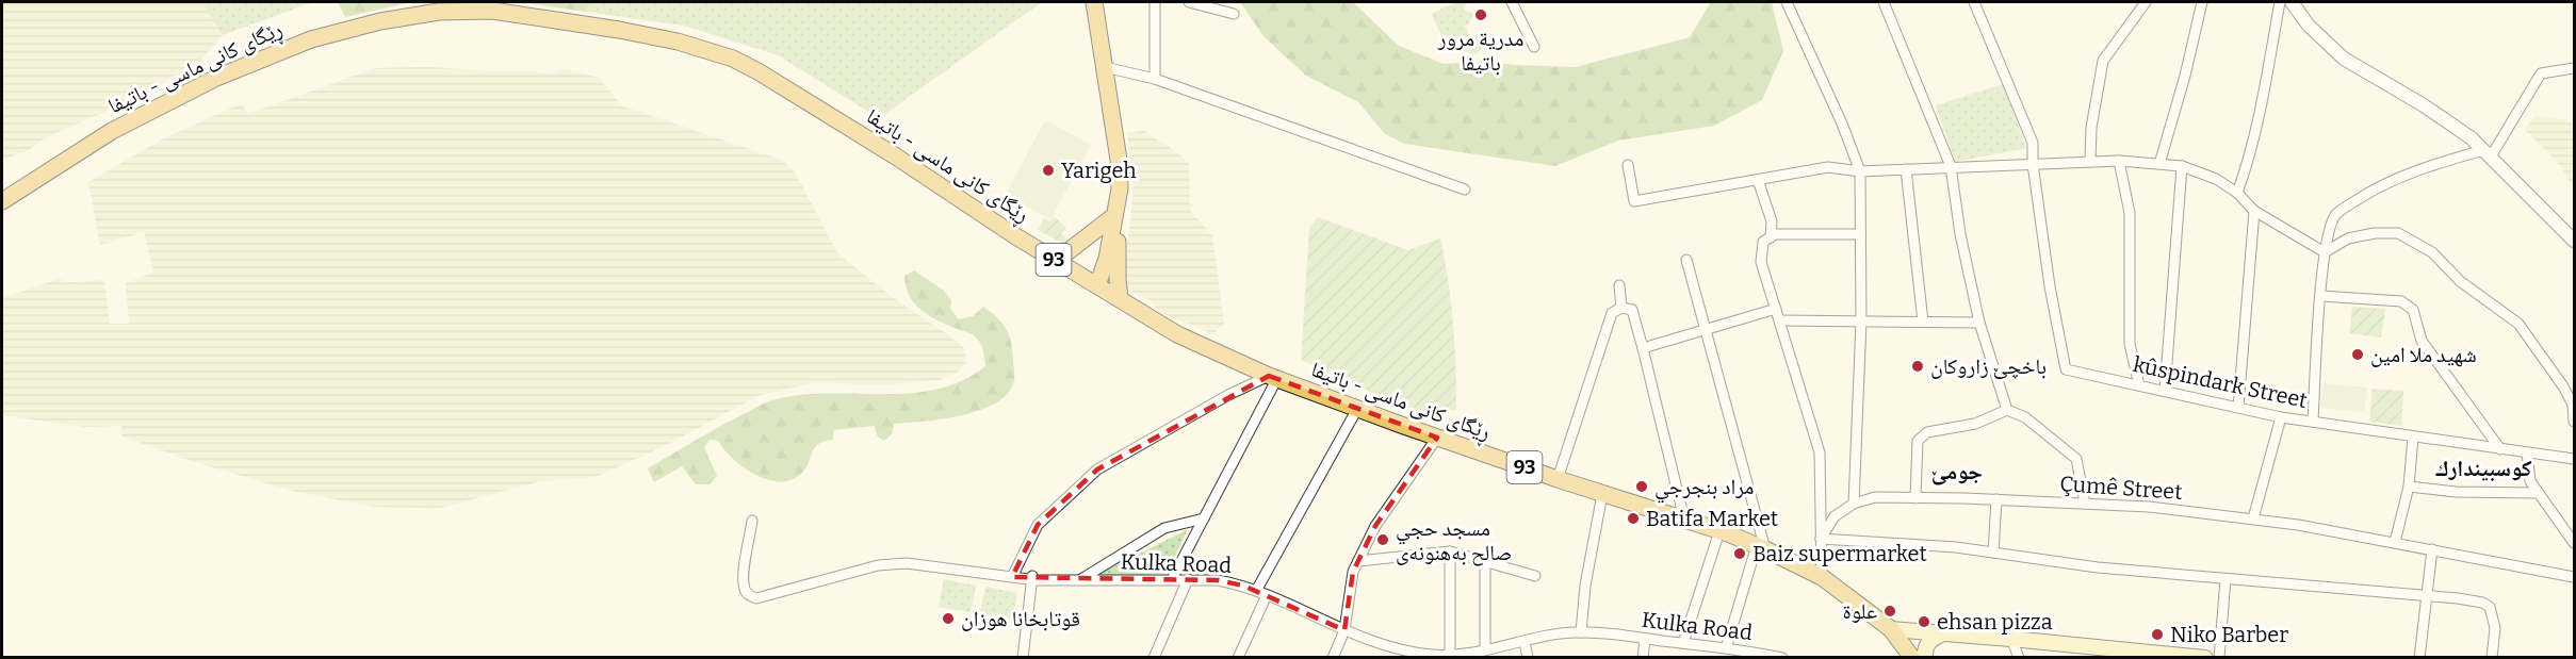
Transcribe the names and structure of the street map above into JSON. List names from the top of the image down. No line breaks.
{"streets":{"main road":["ڕێگای کانی ماسی - باتيفا","93"],"street":["kûspindark Street","Çumê Street","Kulka Road"]},"districts":["كوسبيندارك","جومێ"],"places":["مدرية مرور باتيفا","Yarigeh","شهيد ملا امين","باخچێ زاروکان","مراد بنجرجي","Batifa Market","مسجد حجي صالح بەھنونەی","Baiz supermarket","علوة","قوتابخانا هوزان","ehsan pizza","Niko Barber"]}
